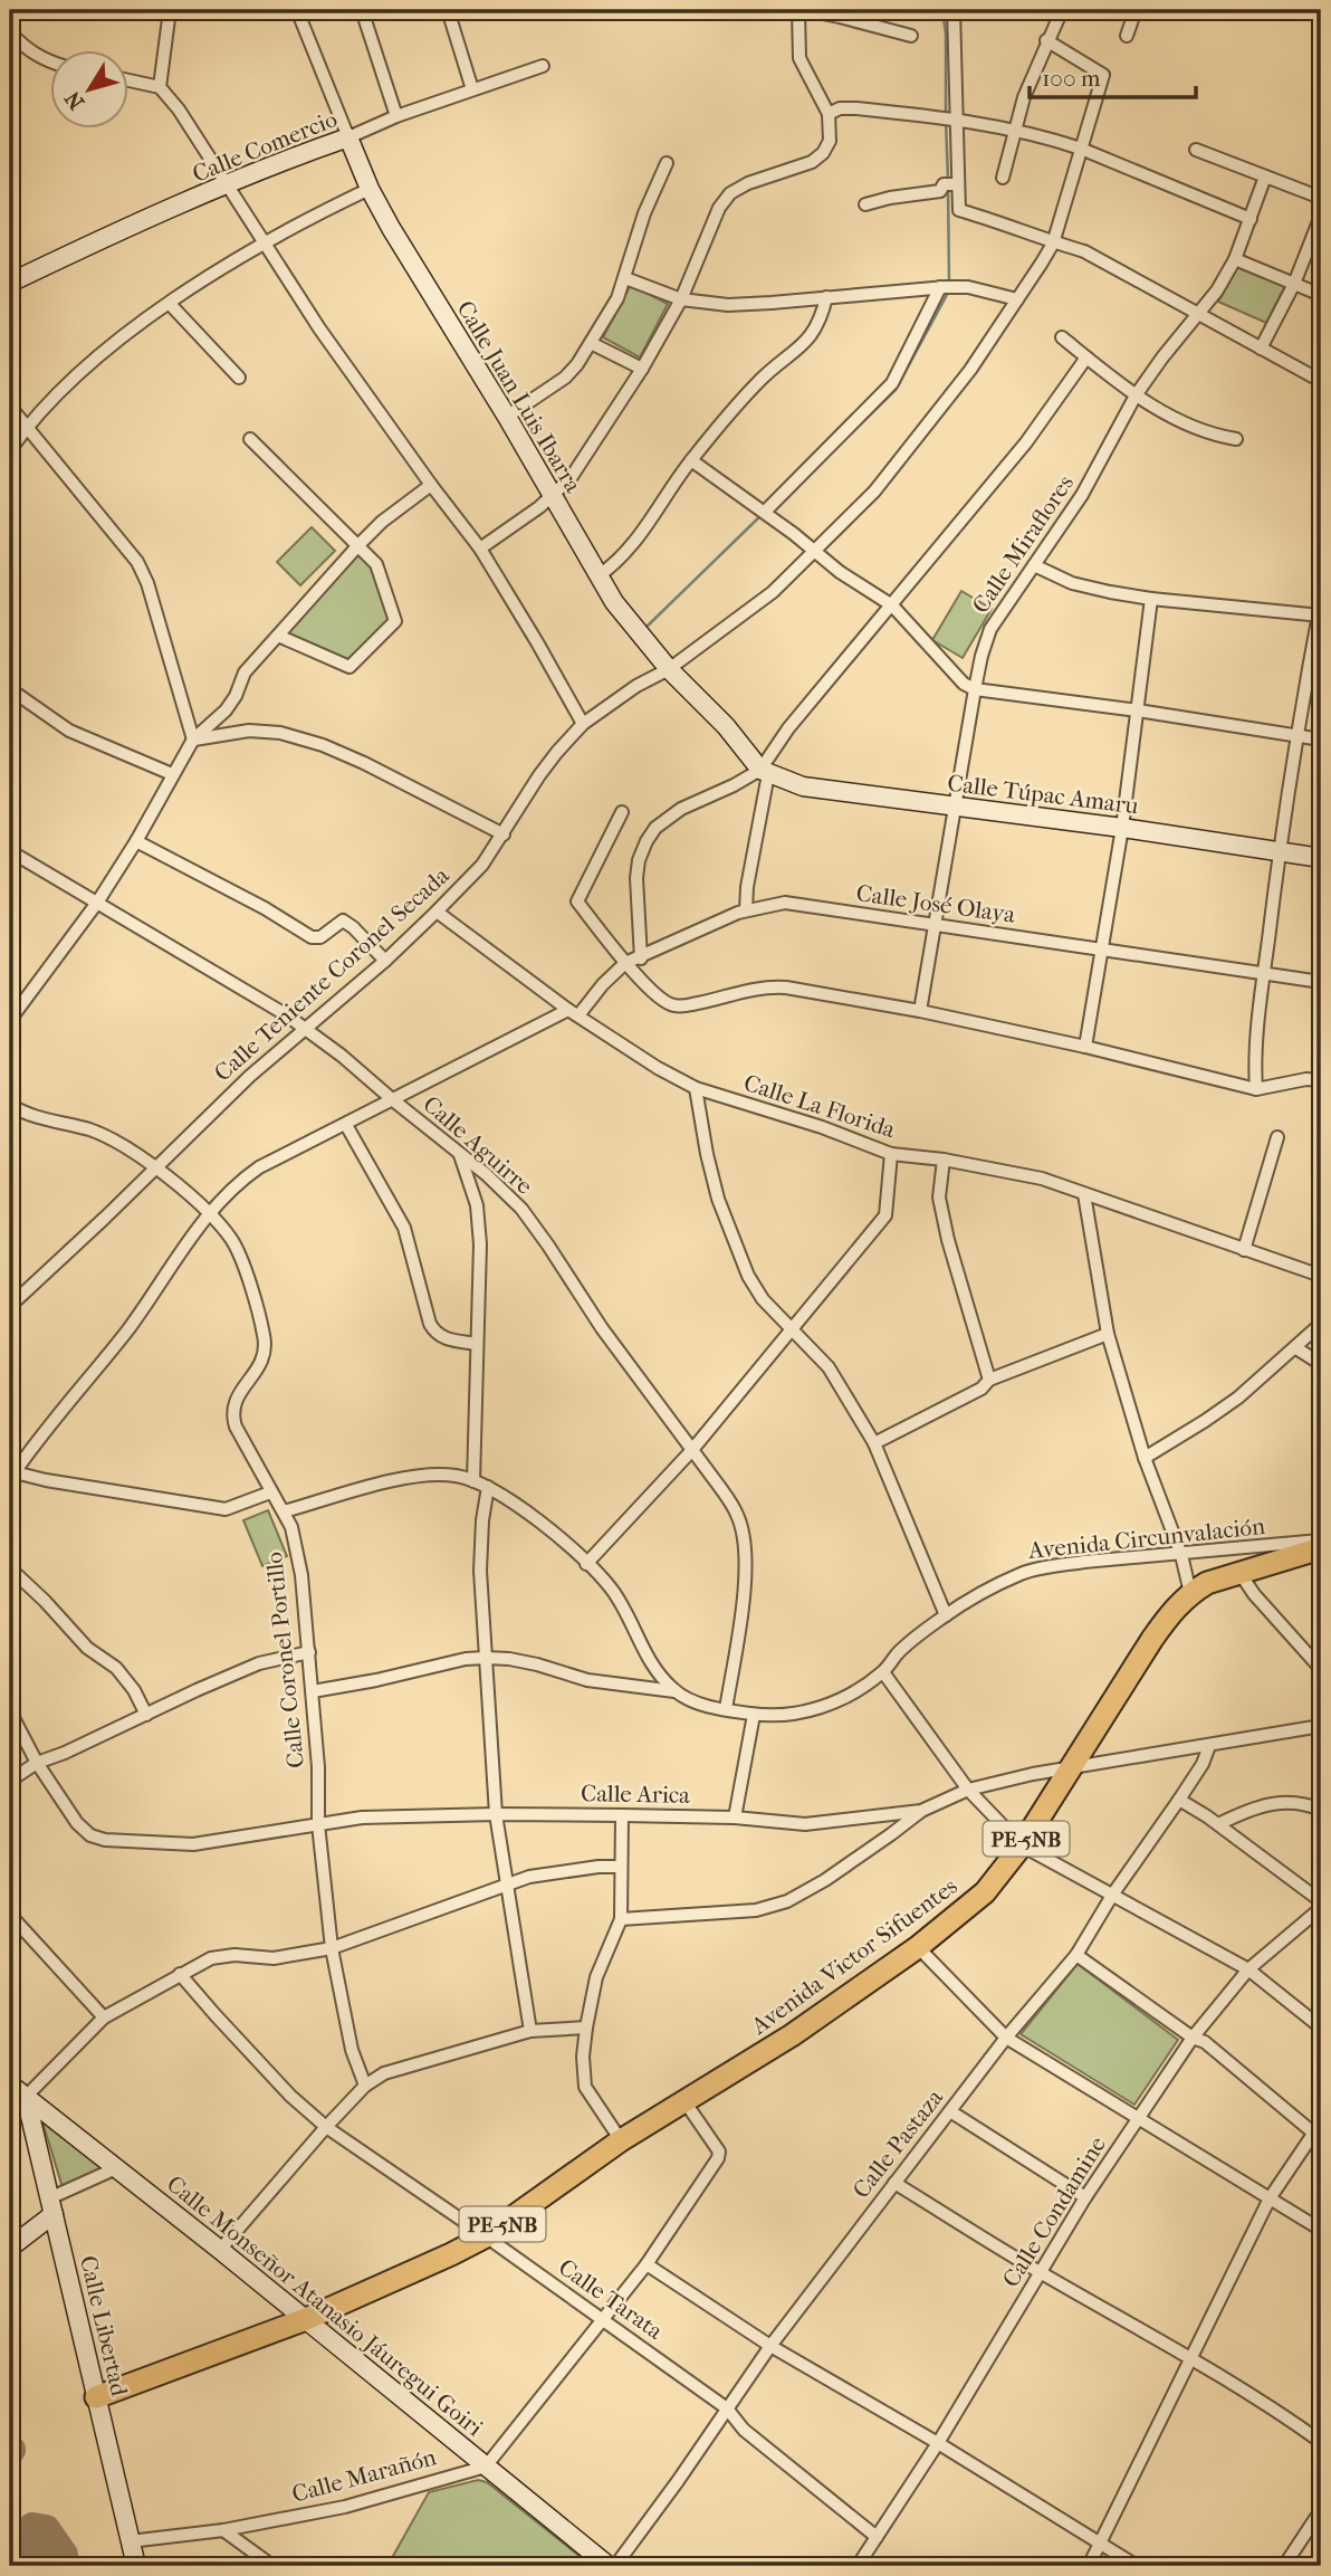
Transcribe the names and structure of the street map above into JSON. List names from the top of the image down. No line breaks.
{"streets":{"highway":["PE-5NB","Avenida Victor Sifuentes"],"street":["Calle Comercio","Calle Juan Luis Ibarra","Calle Miraflores","Calle Túpac Amaru","Calle José Olaya","Calle Teniente Coronel Secada","Calle La Florida","Calle Aguirre","Avenida Circunvalación","Calle Coronel Portillo","Calle Arica","Calle Pastaza","Calle Condamine","Calle Tarata","Calle Monseñor Atanasio Jáuregui Goiri","Calle Libertad","Calle Marañón"]},"crossings":[["Calle Comercio","Calle Juan Luis Ibarra"],["Calle Juan Luis Ibarra","Calle Túpac Amaru"],["Calle Juan Luis Ibarra","Calle Teniente Coronel Secada"],["Calle Miraflores","Calle Túpac Amaru"],["Calle Miraflores","Calle José Olaya"],["Calle José Olaya","Calle La Florida"],["Calle Teniente Coronel Secada","Calle La Florida"],["Calle Teniente Coronel Secada","Calle Aguirre"],["Calle Teniente Coronel Secada","Calle Coronel Portillo"],["Calle Aguirre","Avenida Circunvalación"],["Avenida Circunvalación","Calle Coronel Portillo"],["Calle Coronel Portillo","Calle Arica"],["Calle Arica","Avenida Victor Sifuentes"],["Calle Arica","Calle Pastaza"],["PE-5NB","Avenida Victor Sifuentes"],["PE-5NB","Calle Tarata"],["PE-5NB","Calle Monseñor Atanasio Jáuregui Goiri"],["PE-5NB","Calle Libertad"],["Calle Pastaza","Calle Tarata"],["Calle Condamine","Calle Tarata"],["Calle Monseñor Atanasio Jáuregui Goiri","Calle Libertad"],["Calle Monseñor Atanasio Jáuregui Goiri","Calle Marañón"],["Calle Libertad","Calle Marañón"]],"scale_bar":"100 m","north":"bottom left"}
